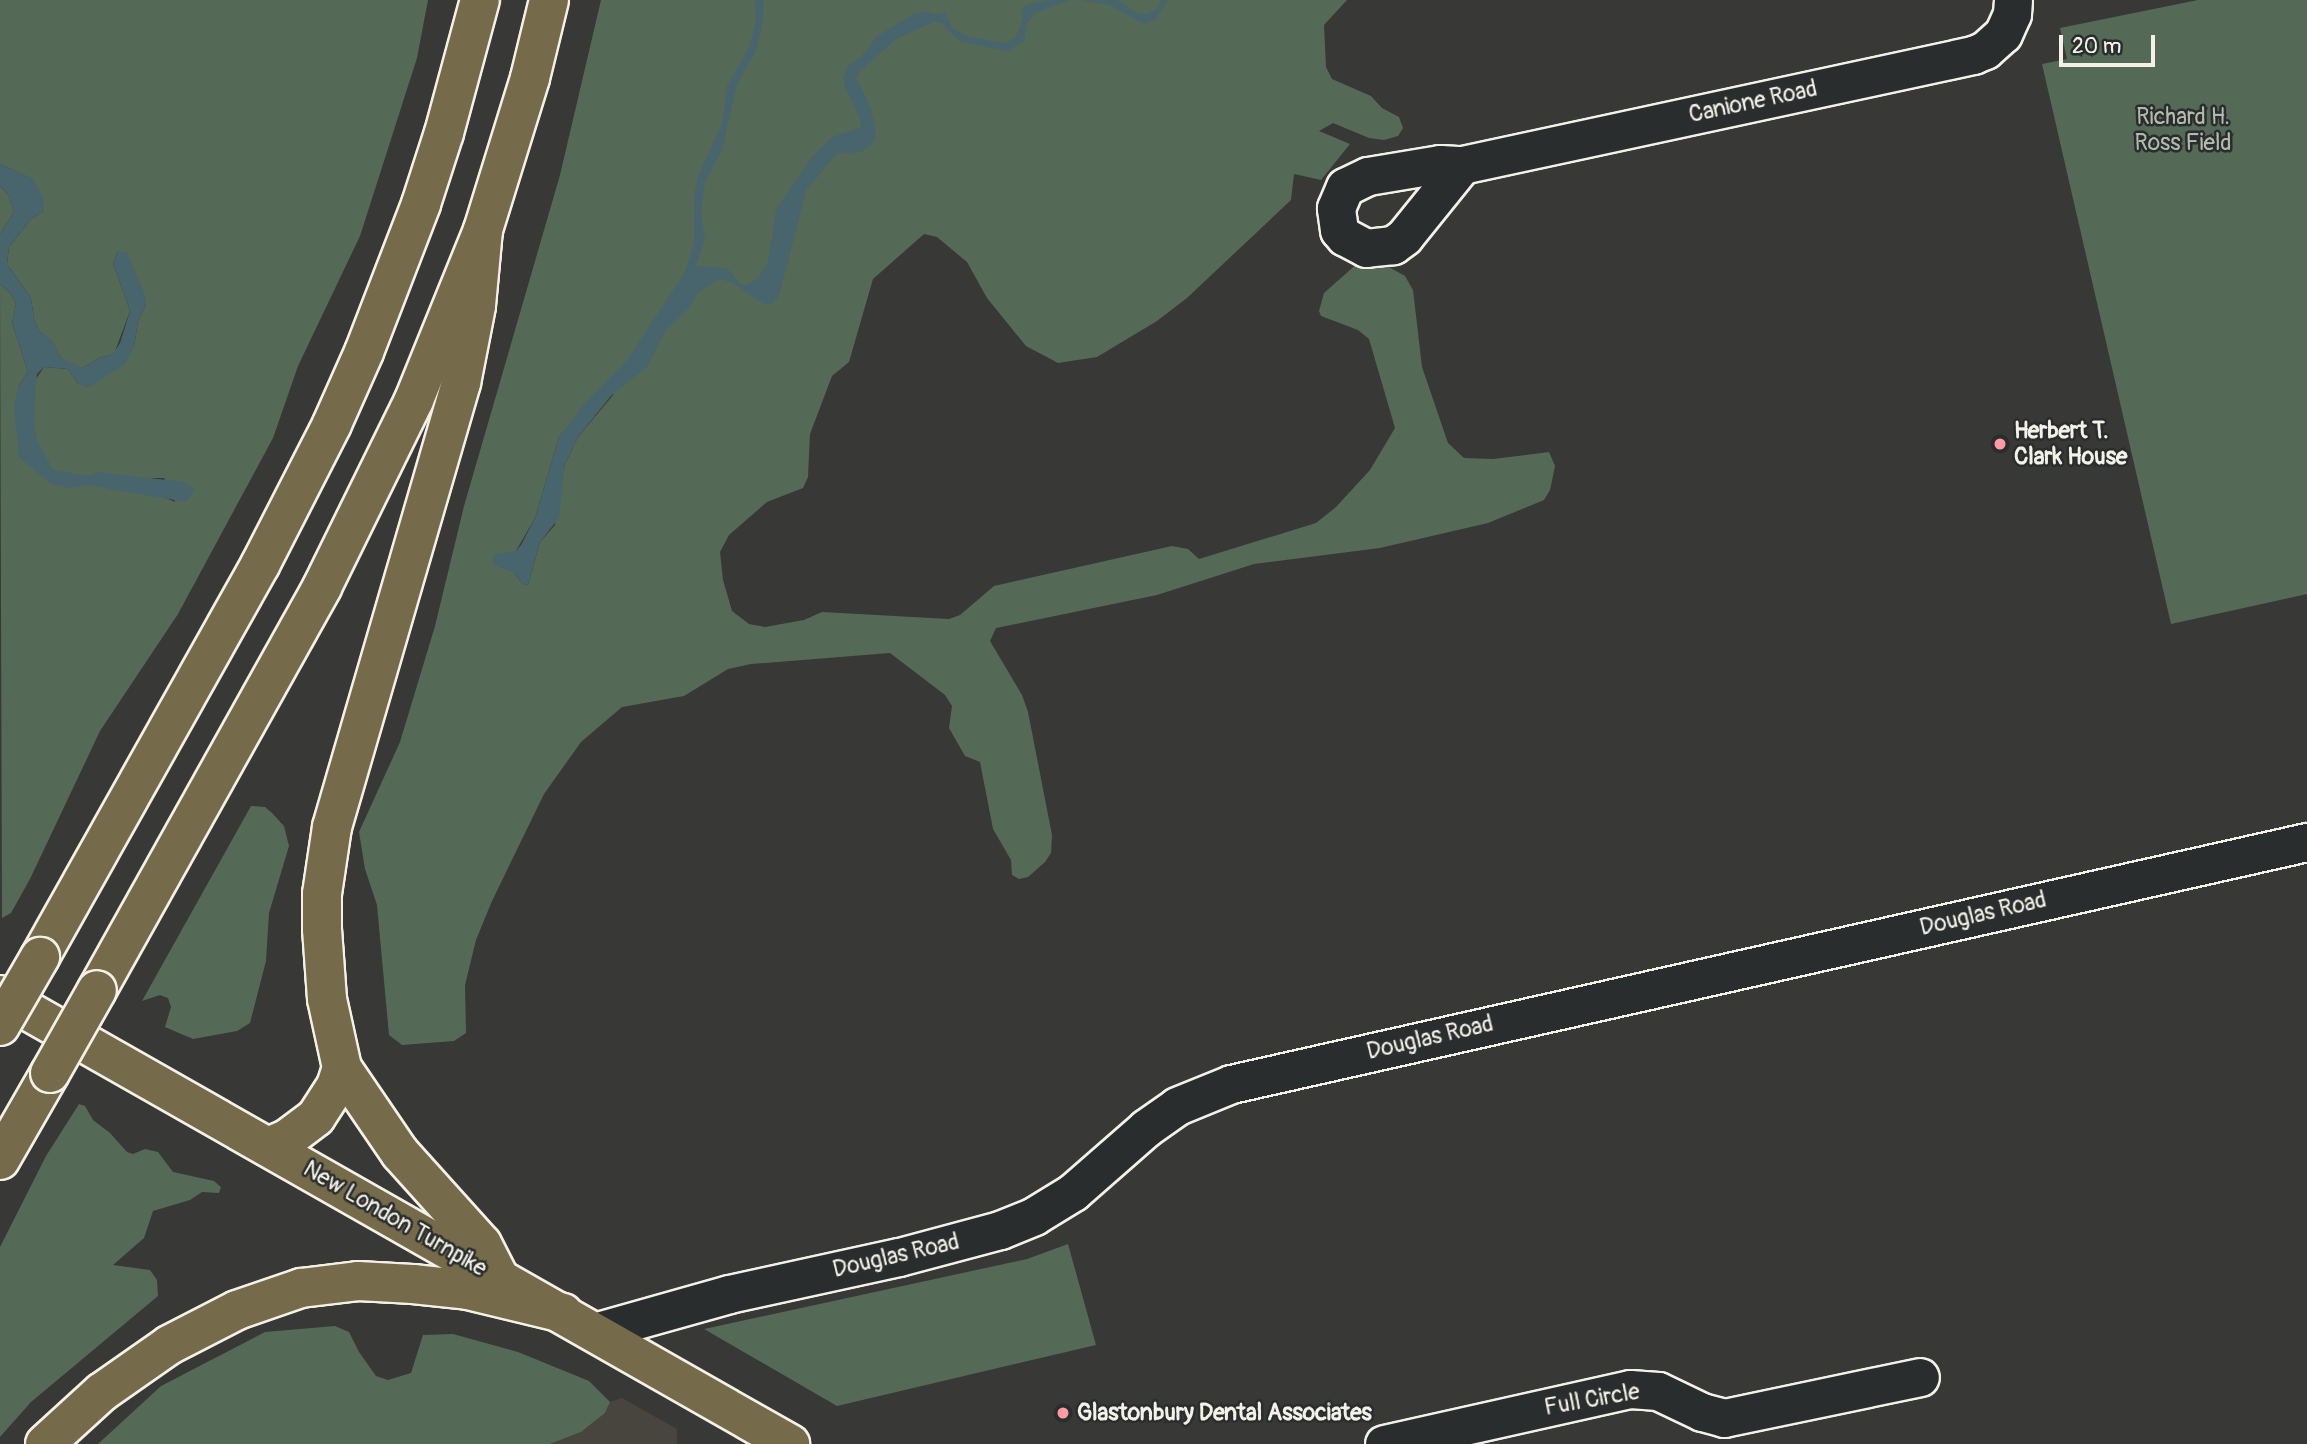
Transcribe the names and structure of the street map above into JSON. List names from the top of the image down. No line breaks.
{"streets":{"main road":["New London Turnpike"],"street":["Canione Road","Douglas Road","Full Circle"]},"crossings":[["Douglas Road","New London Turnpike"]],"parks":["Richard H. Ross Field"],"places":["Herbert T. Clark House","Glastonbury Dental Associates"],"scale_bar":"20 m"}
